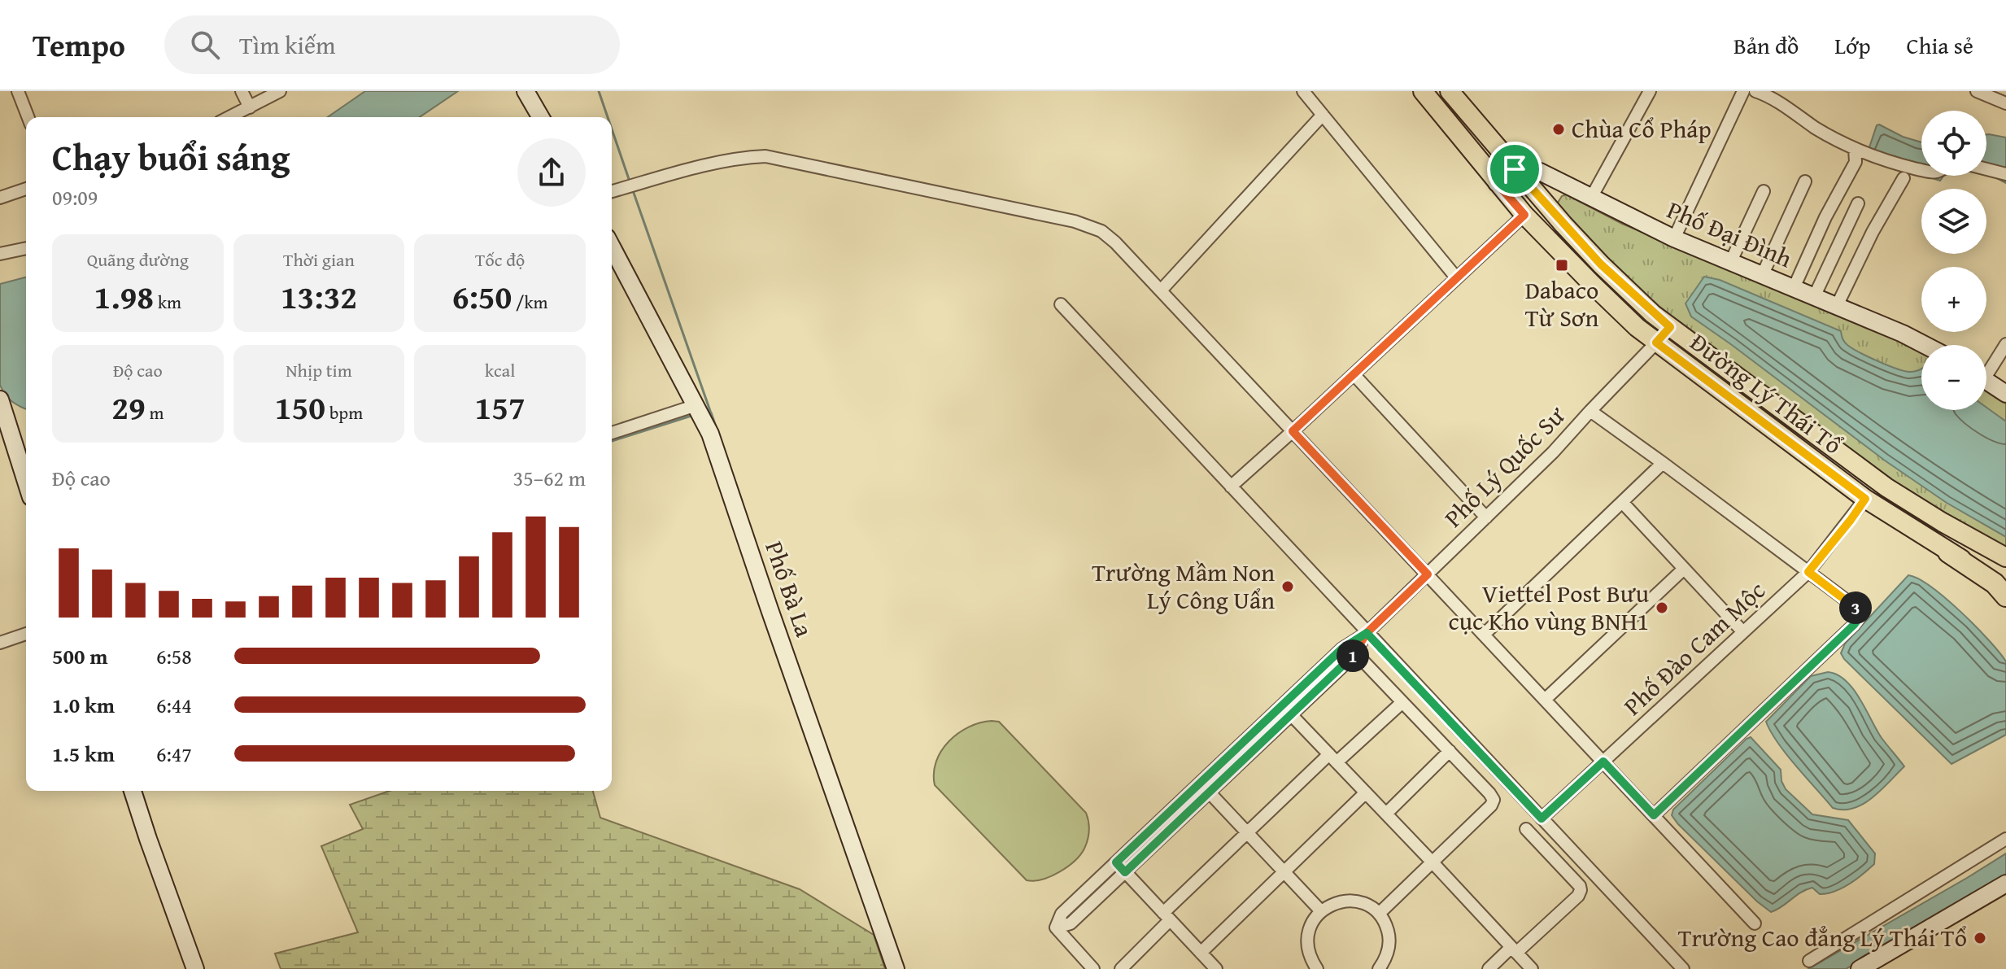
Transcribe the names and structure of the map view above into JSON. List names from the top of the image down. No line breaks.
{"streets":{"main road":["Đường Lý Thái Tổ"],"street":["Phố Đại Đình","Phố Lý Quốc Sư","Phố Bà La","Phố Đào Cam Mộc"]},"crossings":[["Phố Đại Đình","Đường Lý Thái Tổ"],["Đường Lý Thái Tổ","Phố Lý Quốc Sư"],["Đường Lý Thái Tổ","Phố Đào Cam Mộc"]],"places":{"other":["Chùa Cổ Pháp","Trường Mầm Non Lý Công Uẩn","Viettel Post Bưu cục Kho vùng BNH1","Trường Cao đẳng Lý Thái Tổ"],"transit":["Dabaco Từ Sơn"]},"page":{"header":"Tempo","search":"Tìm kiếm","nav":["Bản đồ","Lớp","Chia sẻ"],"map_buttons":["+","−"],"heading":["Chạy buổi sáng","09:09"],"stats":[["Quãng đường","1.98 km"],["Thời gian","13:32"],["Tốc độ","6:50 /km"],["Độ cao","29 m"],["Nhịp tim","150 bpm"],["kcal","157"]],"chart":["Độ cao","35–62 m"],"pins":["3","1"],"list":[{"name":"500 m","note":"6:58"},{"name":"1.0 km","note":"6:44"},{"name":"1.5 km","note":"6:47"}]}}
